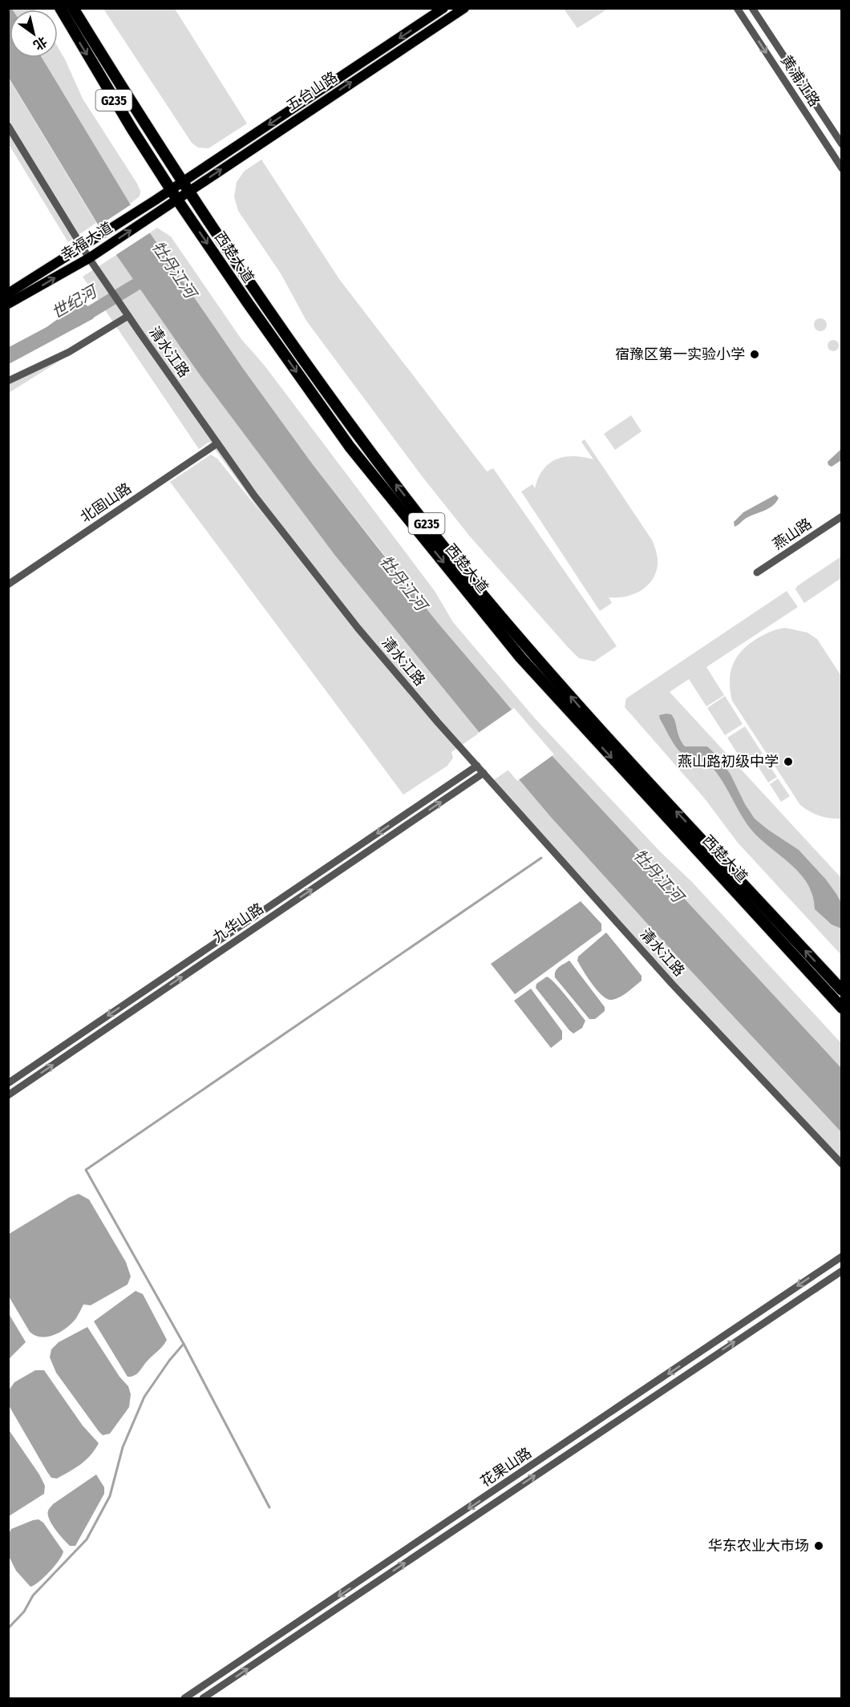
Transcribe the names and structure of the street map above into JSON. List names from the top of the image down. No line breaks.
{"streets":{"highway":["G235","西楚大道"],"main road":["五台山路","幸福大道"],"street":["黄浦江路","清水江路","北固山路","燕山路","九华山路","花果山路"]},"crossings":[["五台山路","幸福大道"],["五台山路","西楚大道"],["幸福大道","西楚大道"],["幸福大道","清水江路"],["清水江路","北固山路"],["清水江路","九华山路"]],"water":["牡丹江河","世纪河"],"places":["宿豫区第一实验小学","燕山路初级中学","华东农业大市场"],"north":"bottom right"}
